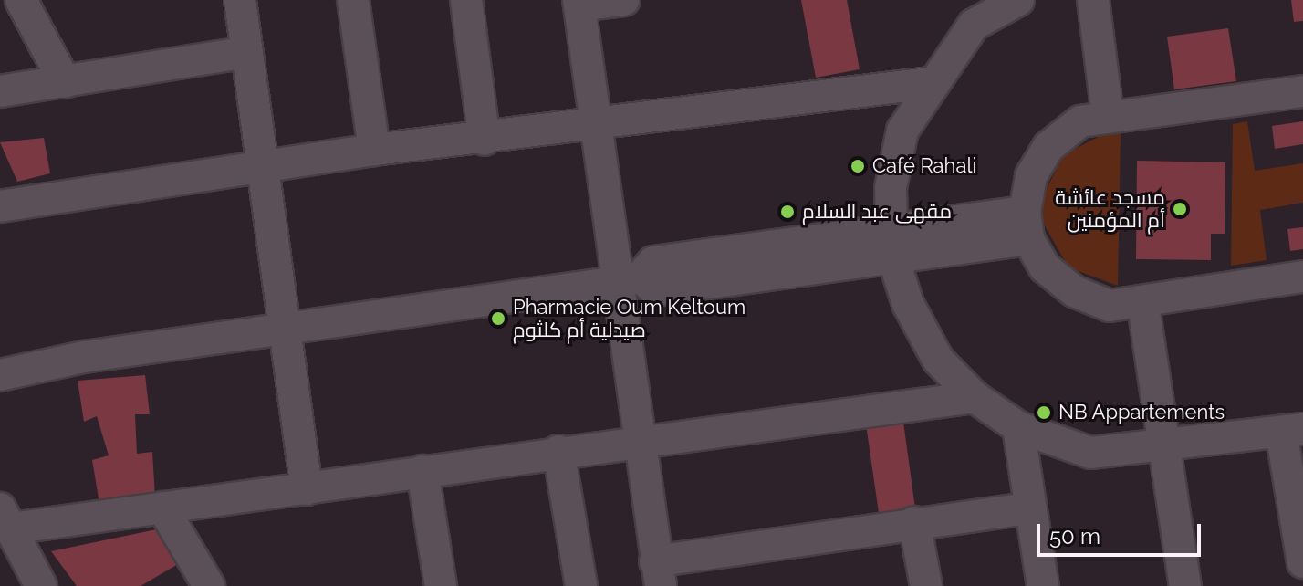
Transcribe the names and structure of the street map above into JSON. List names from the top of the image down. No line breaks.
{"places":["Café Rahali","مسجد عائشة أم المؤمنين","مقهى عبد السلام","Pharmacie Oum Keltoum صيدلية أم كلثوم","NB Appartements"],"scale_bar":"50 m"}
